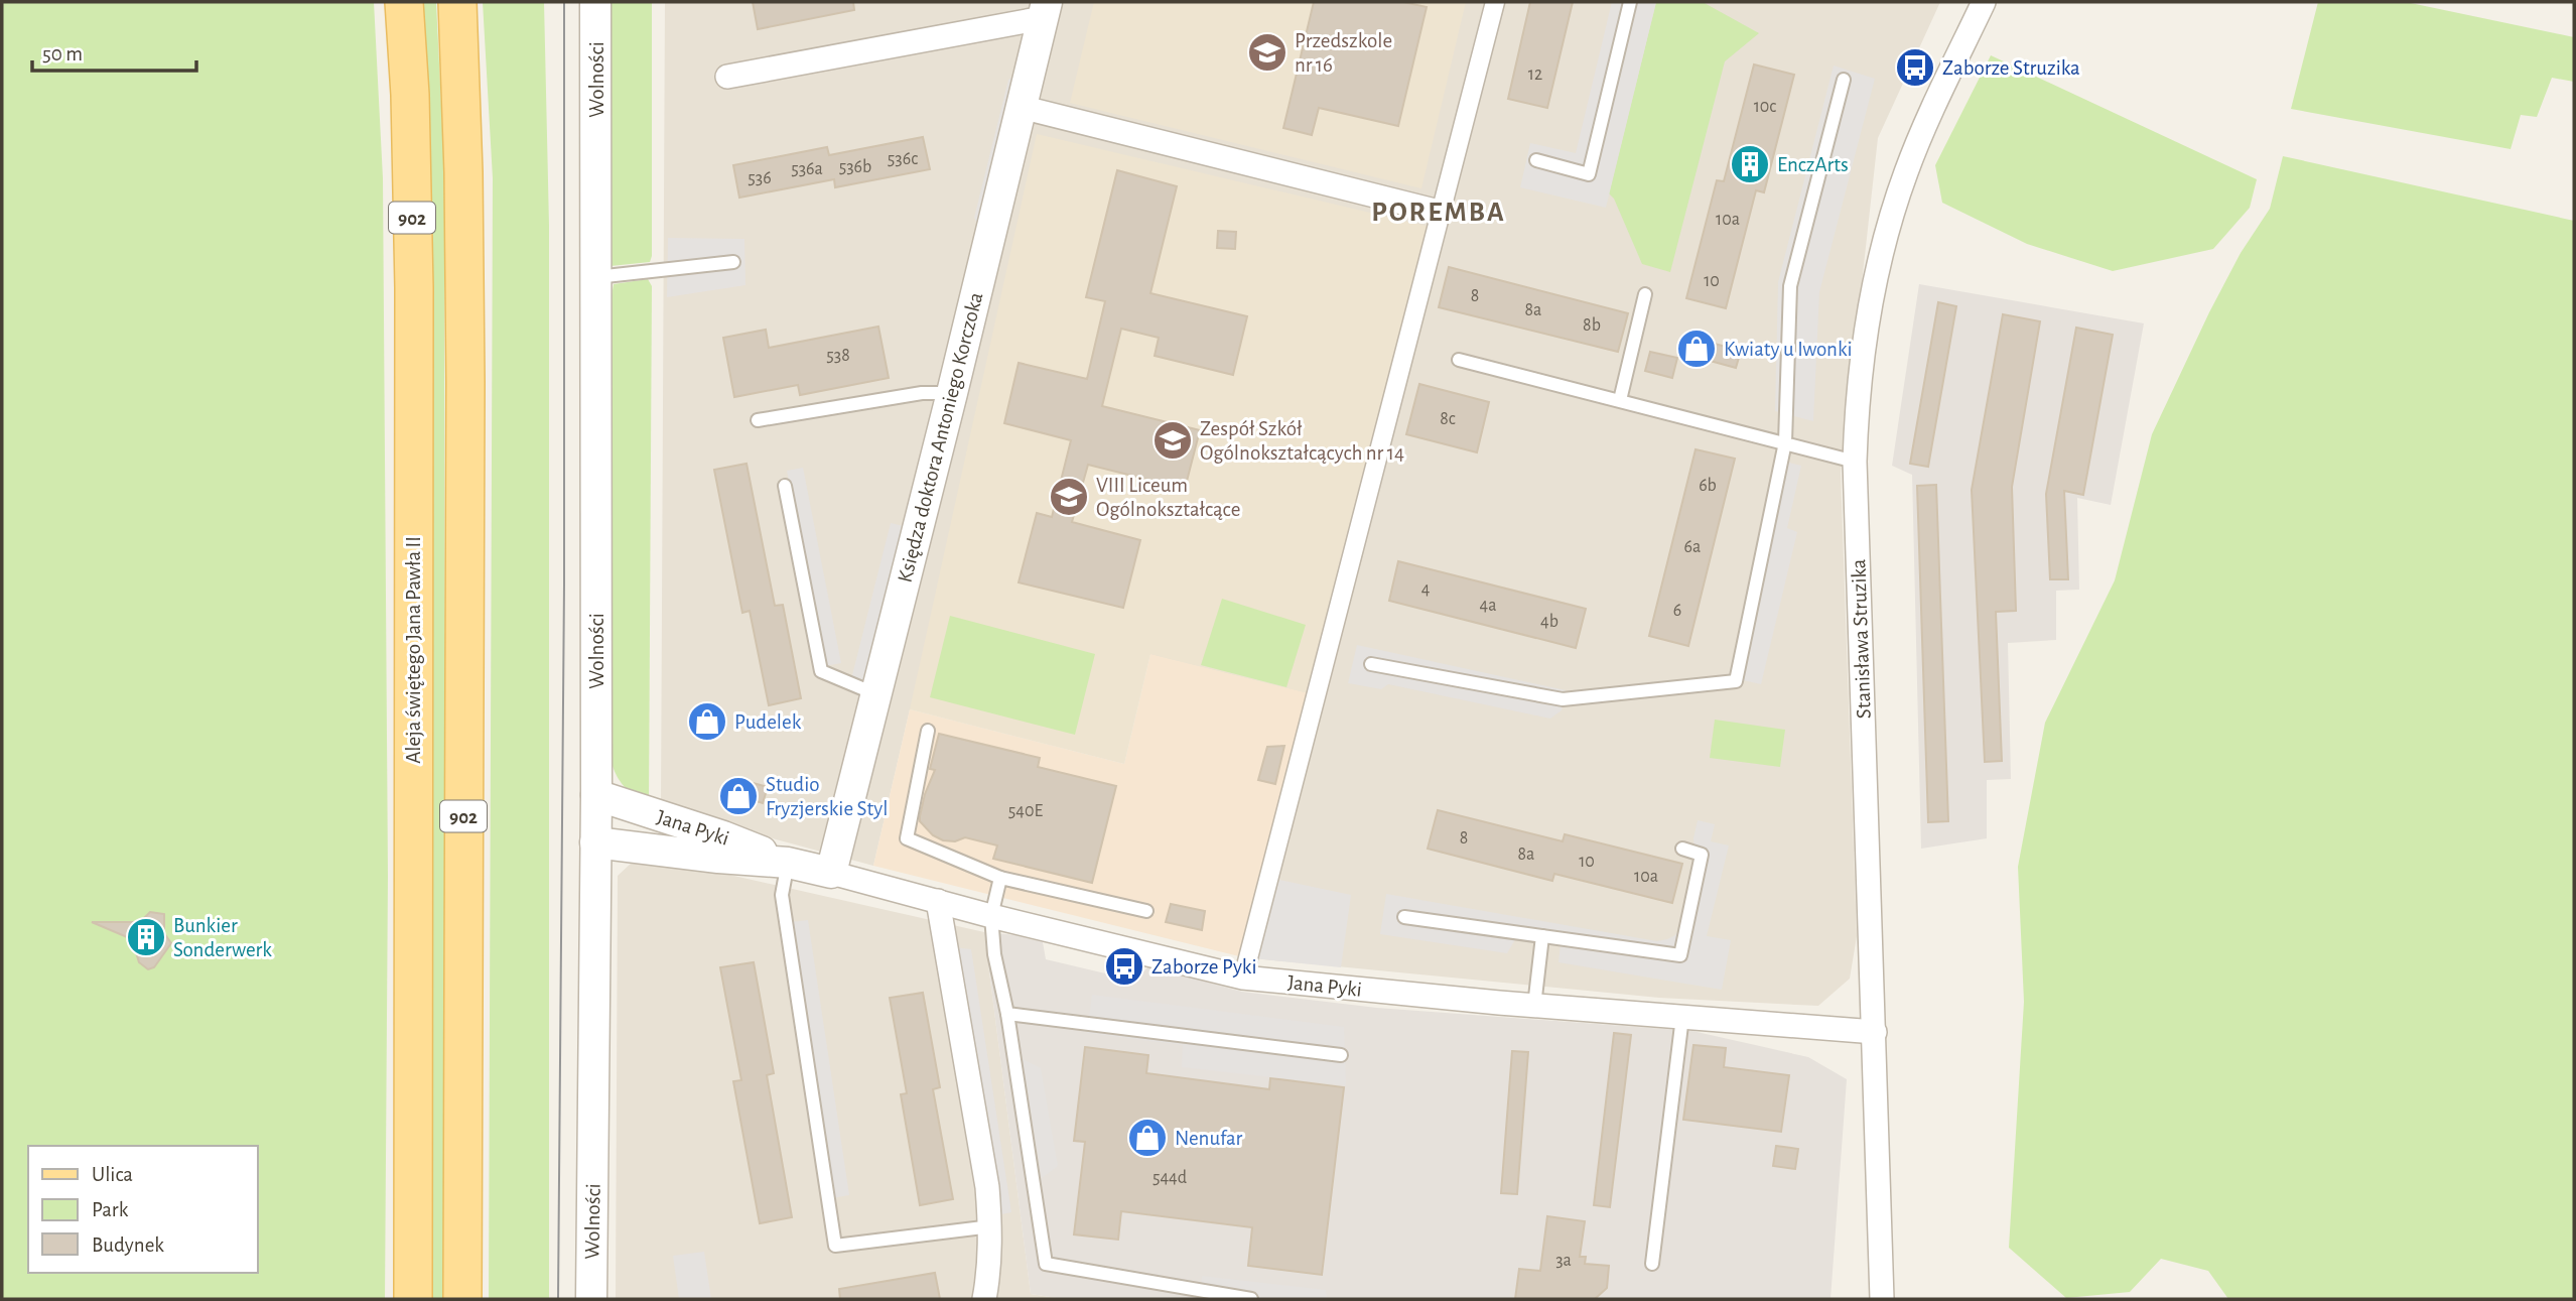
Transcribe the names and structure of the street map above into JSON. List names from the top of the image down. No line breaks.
{"streets":{"main road":["902","Aleja świętego Jana Pawła II"],"street":["Wolności","Księdza doktora Antoniego Korczoka","Stanisława Struzika","Jana Pyki"]},"crossings":[["Wolności","Jana Pyki"],["Księdza doktora Antoniego Korczoka","Jana Pyki"],["Stanisława Struzika","Jana Pyki"]],"districts":["POREMBA"],"places":{"school or university":["Przedszkole nr 16","Zespół Szkół Ogólnokształcących nr 14","VIII Liceum Ogólnokształcące"],"bus stop":["Zaborze Struzika","Zaborze Pyki"],"building":["EnczArts","Bunkier Sonderwerk"],"shop":["Kwiaty u Iwonki","Pudelek","Studio Fryzjerskie Styl","Nenufar"]},"house_numbers":["12","10c","536c","536b","536a","536","10a","10","8","8a","8b","538","8c","6b","6a","4","4a","6","4b","540E","8","8a","10","10a","544d","3a"],"legend":["Ulica","Park","Budynek"],"scale_bar":"50 m"}
